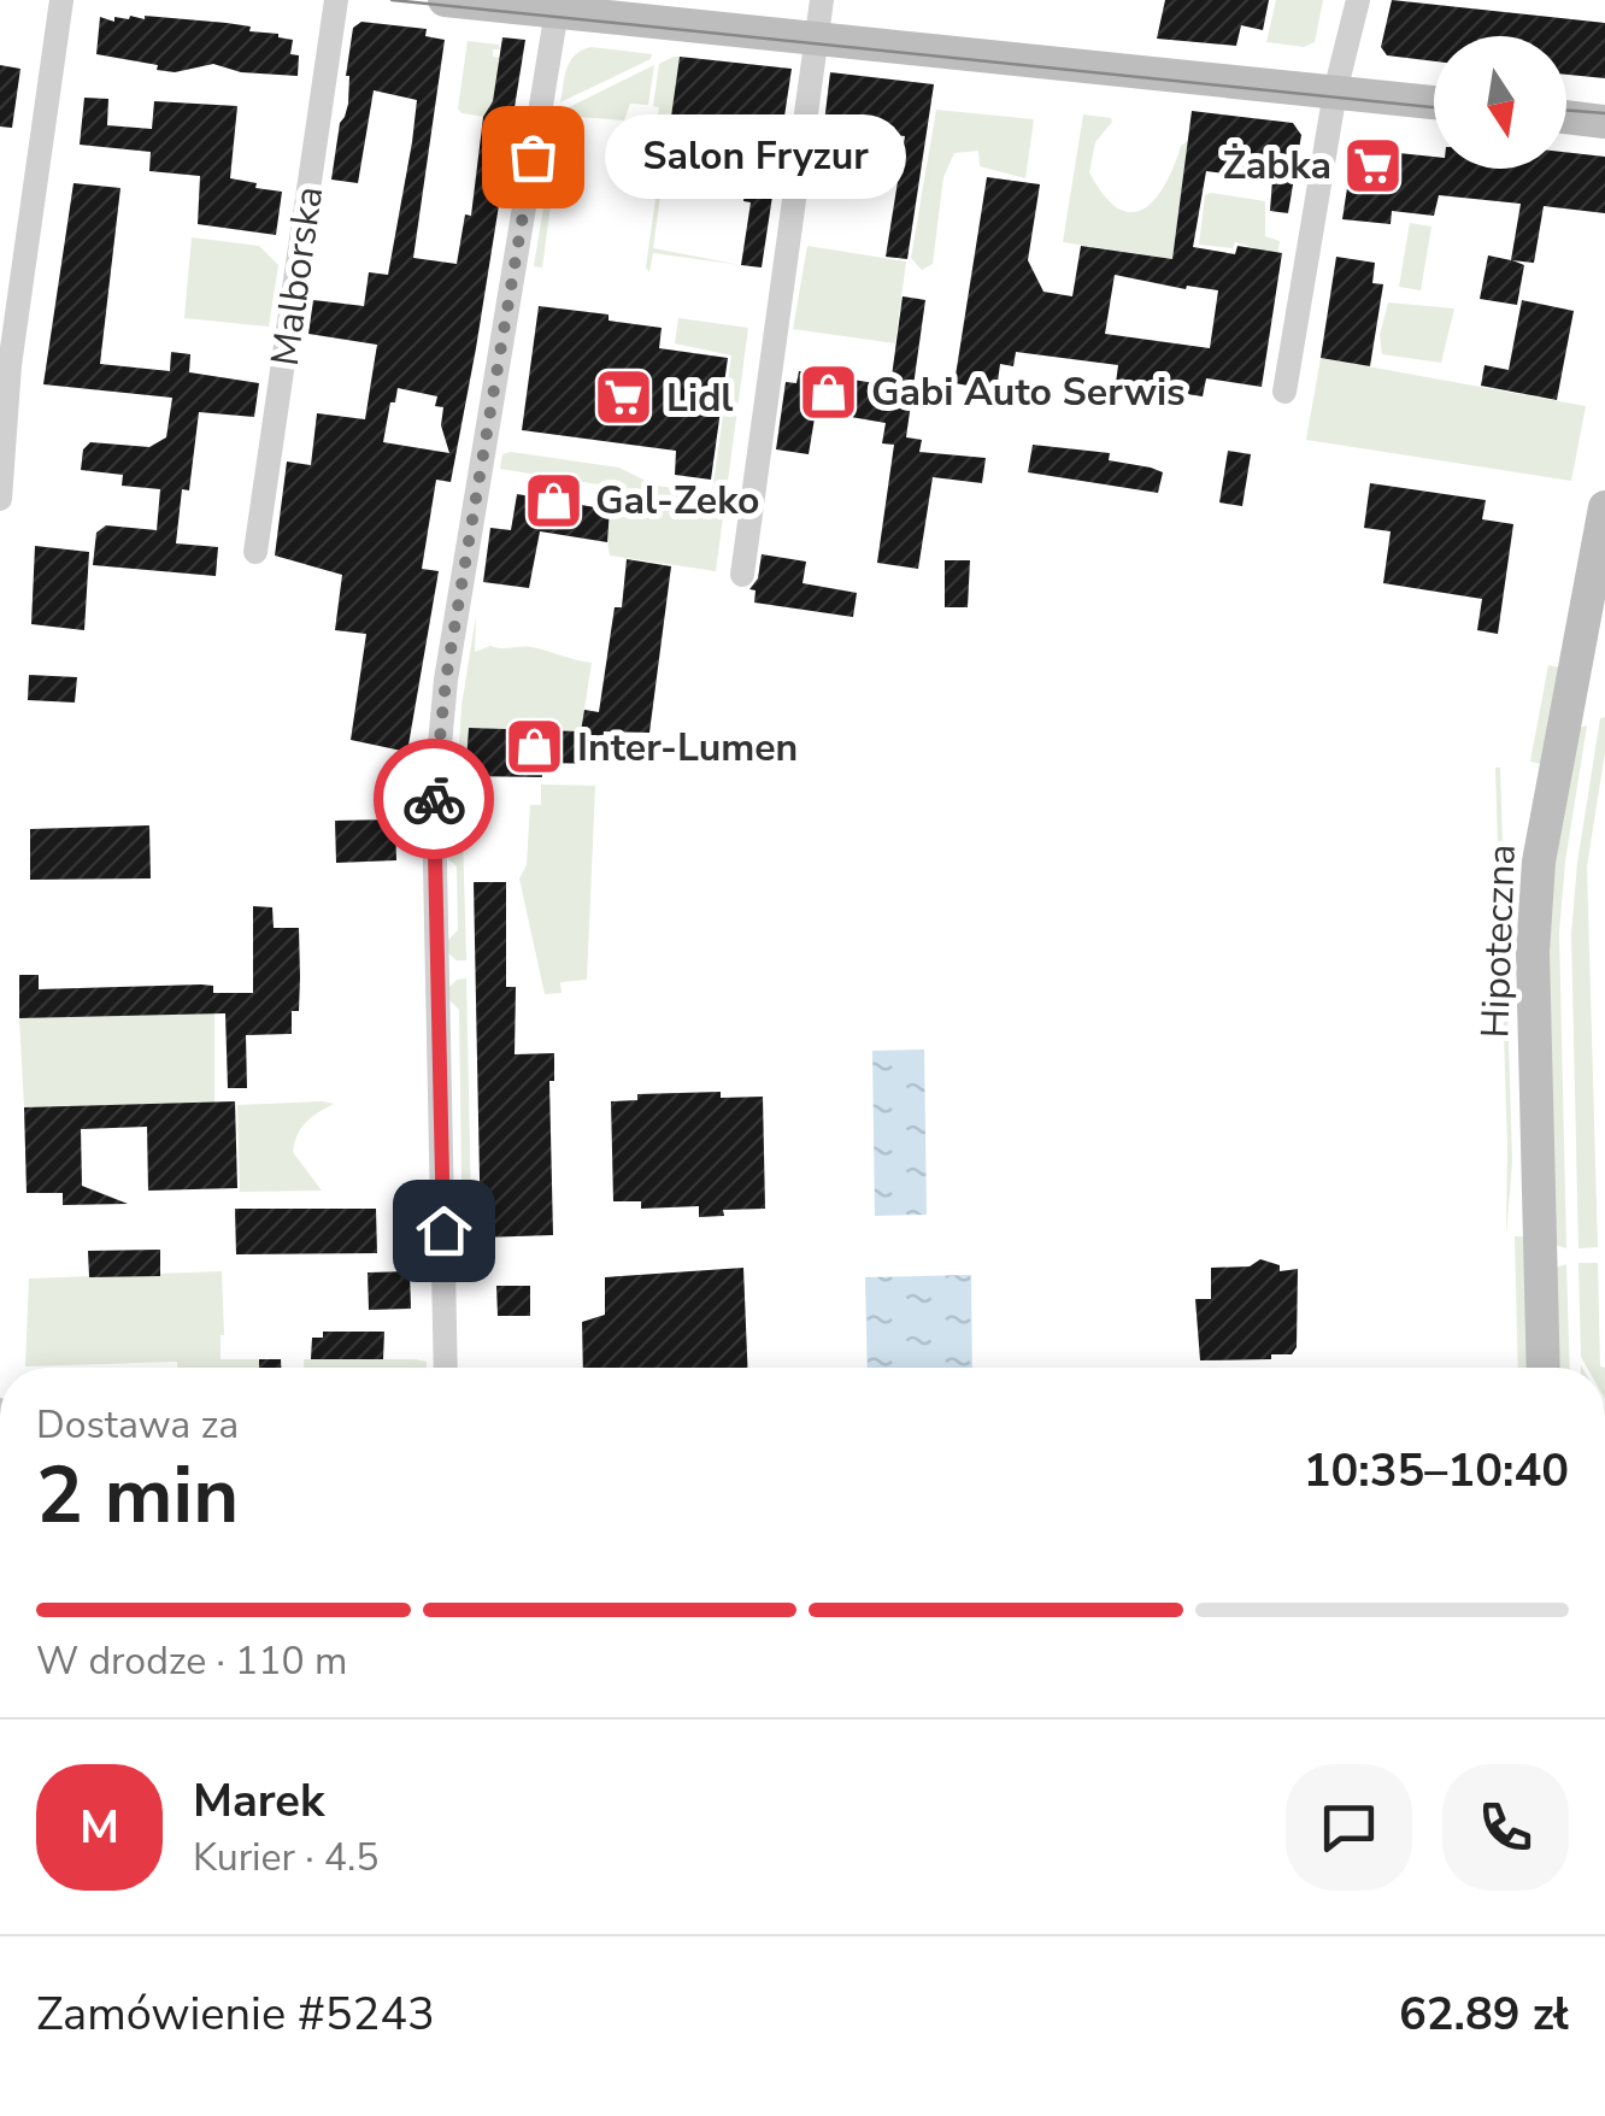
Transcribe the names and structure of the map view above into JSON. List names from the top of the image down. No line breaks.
{"streets":{"street":["Malborska","Hipoteczna"]},"places":{"other":["Salon Fryzur"],"supermarket":["Żabka","Lidl"],"shop":["Gabi Auto Serwis","Gal-Zeko","Inter-Lumen"]},"north":"bottom","page":{"bubble":"Salon Fryzur","heading":["2 min","Dostawa za","10:35–10:40"],"panel":["Marek","Kurier · 4.5","Zamówienie #5243","62.89 zł"],"bar":"W drodze · 110 m","round":"M"}}
